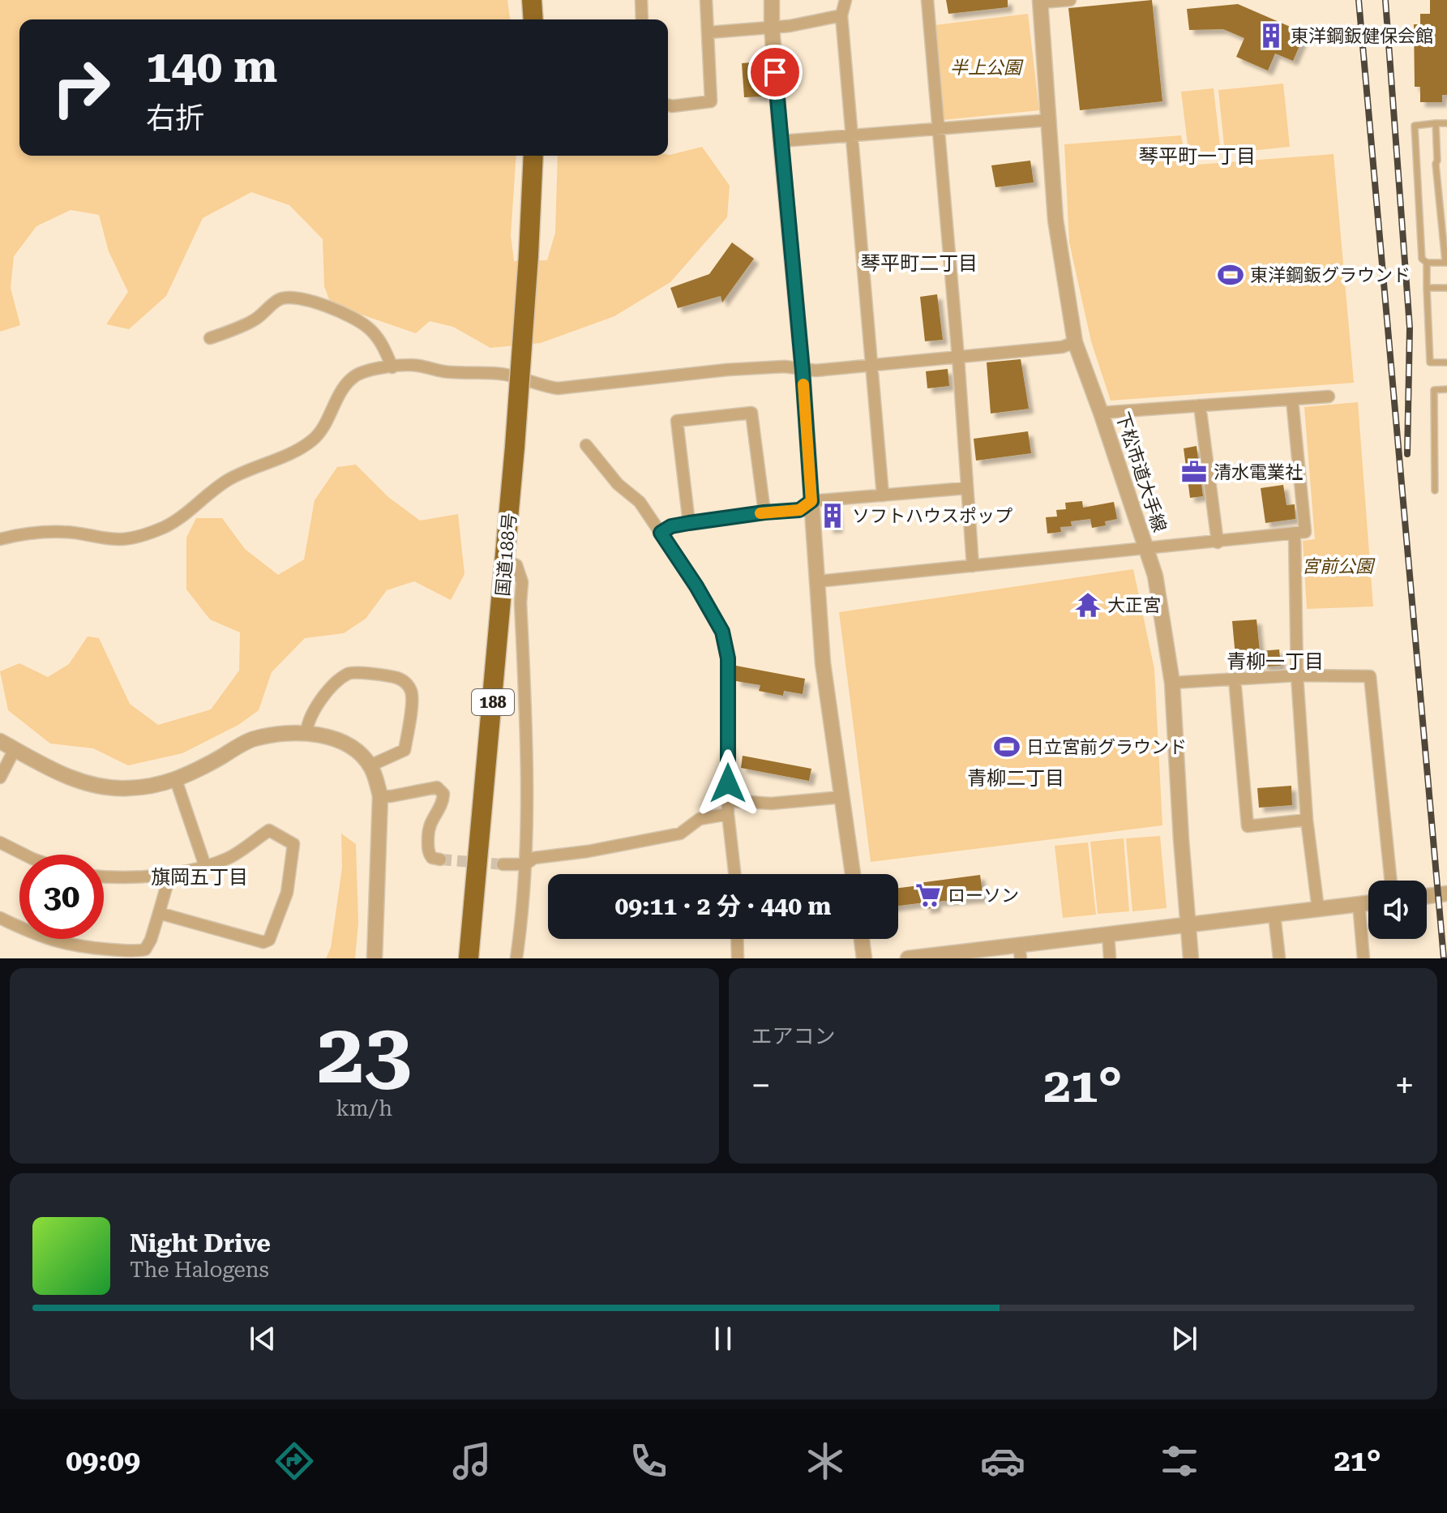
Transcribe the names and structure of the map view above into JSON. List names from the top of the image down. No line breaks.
{"streets":{"highway":["国道188号","188"],"street":["下松市道大手線"]},"districts":["琴平町一丁目","琴平町二丁目","青柳一丁目","青柳二丁目","旗岡五丁目"],"parks":["半上公園","宮前公園"],"places":{"building":["東洋鋼鈑健保会館","ソフトハウスポップ"],"sports":["東洋鋼鈑グラウンド","日立宮前グラウンド"],"office":["清水電業社"],"temple":["大正宮"],"supermarket":["ローソン"]},"page":{"turn":["140 m","右折"],"limit":"30","trip":"09:11 · 2 分 · 440 m","tile":[["23","km/h"],"エアコン"],"heat":["−","21°","+"],"song":["Night Drive","The Halogens"],"tabs":["09:09","21°"]}}
